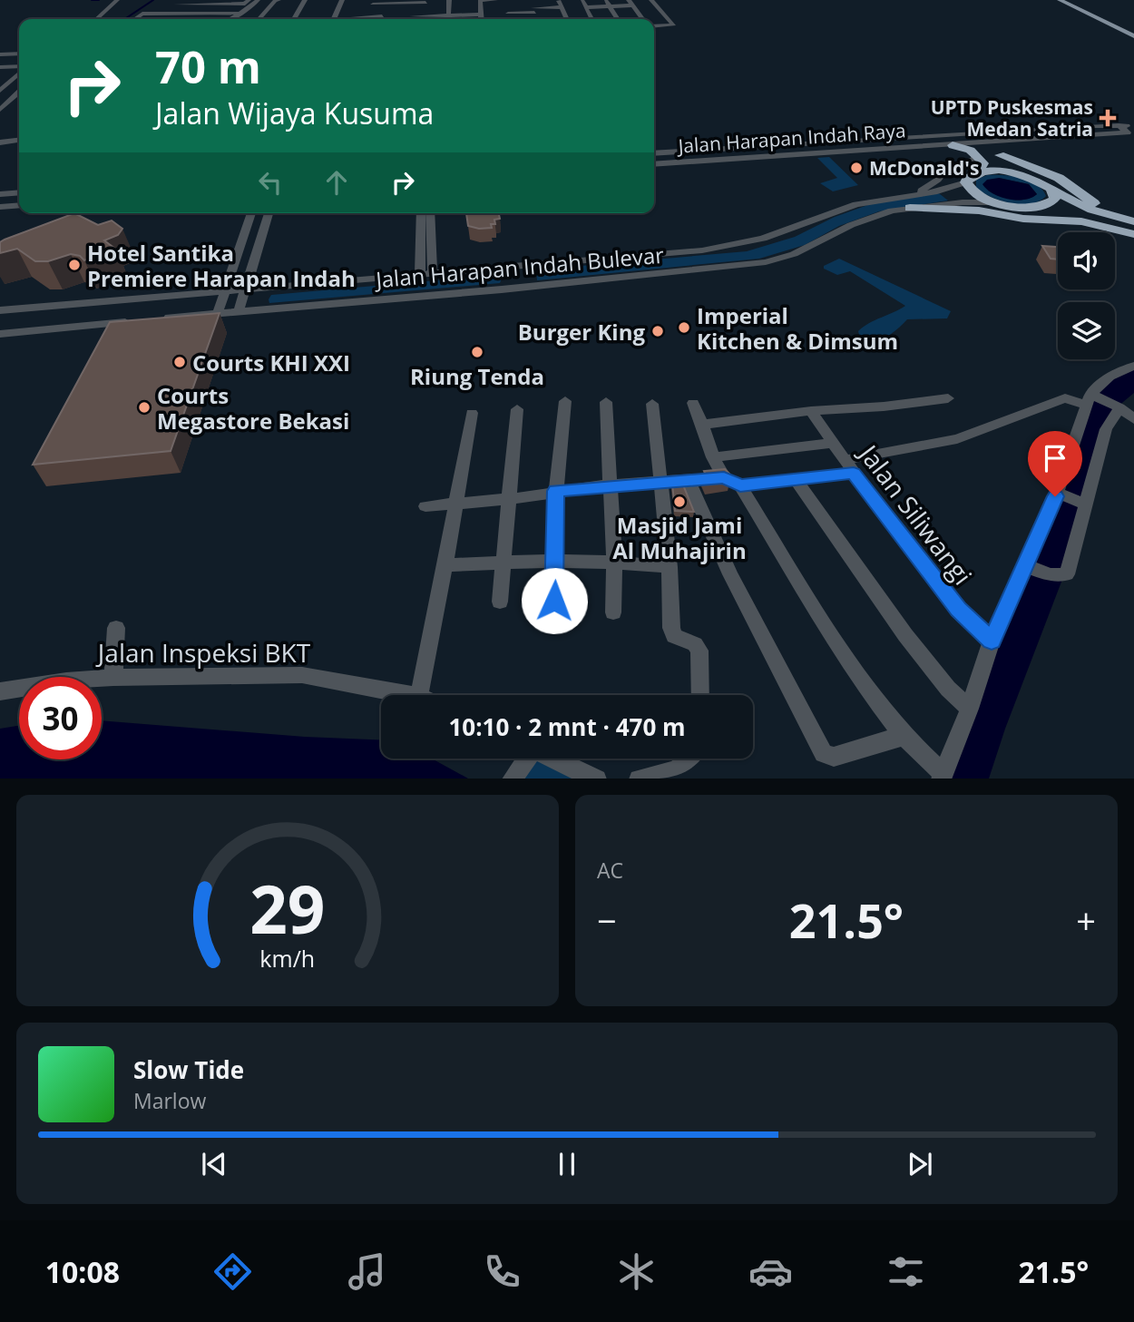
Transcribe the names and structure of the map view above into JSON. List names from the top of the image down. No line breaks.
{"streets":{"street":["Jalan Harapan Indah Raya","Jalan Harapan Indah Bulevar","Jalan Siliwangi","Jalan Inspeksi BKT"]},"places":{"health":["UPTD Puskesmas Medan Satria"],"other":["McDonald's","Hotel Santika Premiere Harapan Indah","Imperial Kitchen & Dimsum","Burger King","Riung Tenda","Courts KHI XXI","Courts Megastore Bekasi","Masjid Jami Al Muhajirin"]},"page":{"turn":["70 m","Jalan Wijaya Kusuma"],"limit":"30","trip":"10:10 · 2 mnt · 470 m","tile":"AC","heat":["−","21.5°","+"],"song":["Slow Tide","Marlow"],"tabs":["10:08","21.5°"],"gauge":["29","km/h"]}}
